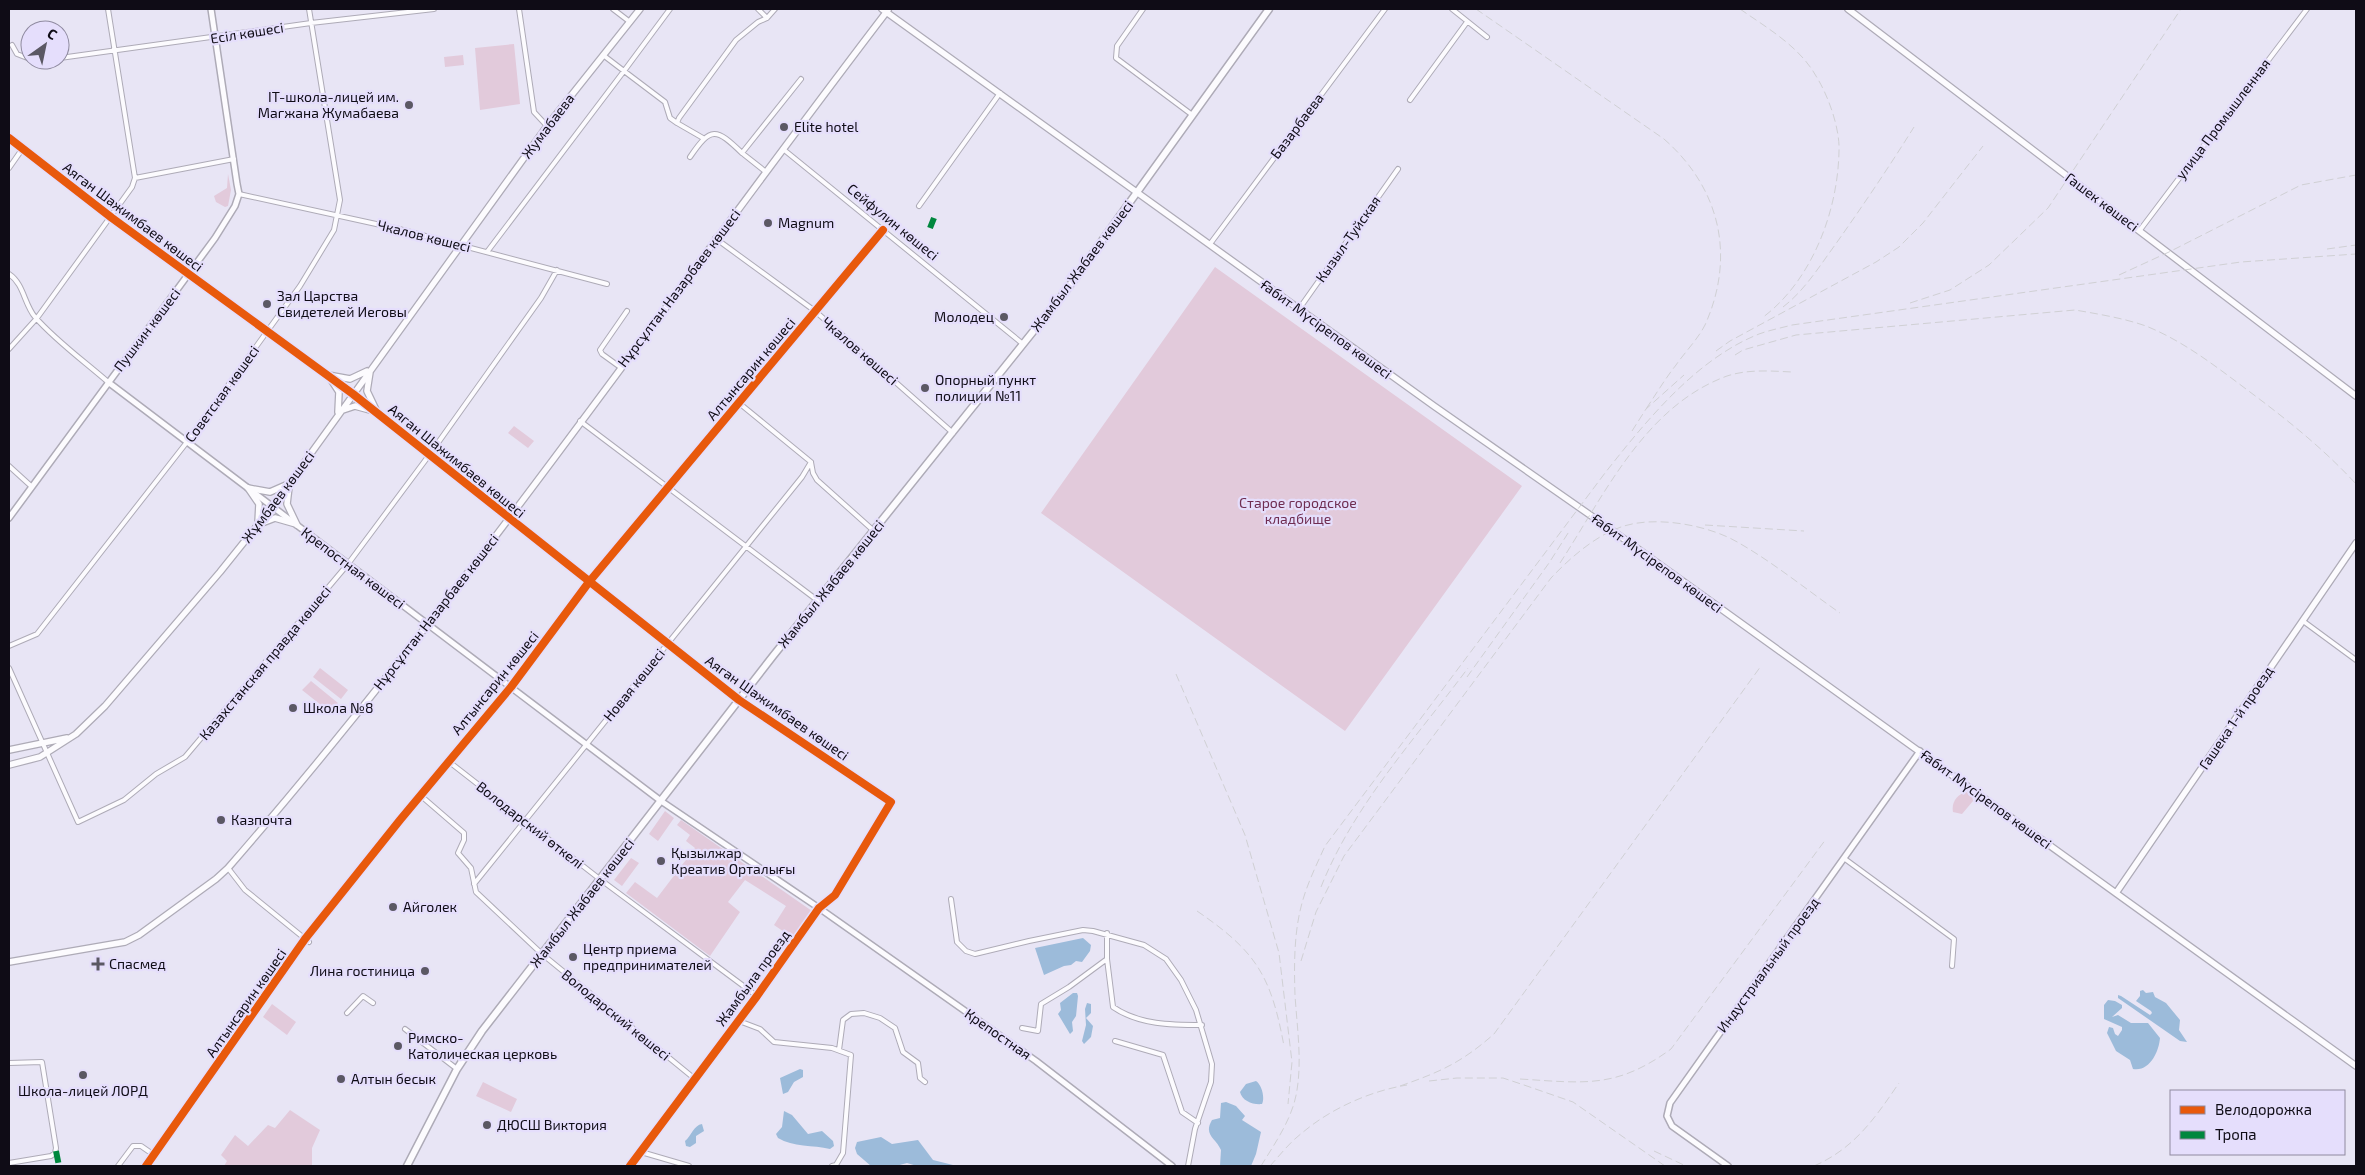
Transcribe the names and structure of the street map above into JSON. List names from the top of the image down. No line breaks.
{"streets":{"main road":["Жумабаева","Гашек көшесі","Жамбыл Жабаев көшесі","Нұрсұлтан Назарбаев көшесі","Ғабит Мүсірепов көшесі","Жұмбаев көшесі","Гашека 1-й проезд"],"street":["Есіл көшесі","улица Промышленная","Базарбаева","Аяган Шажимбаев көшесі","Сейфулин көшесі","Чкалов көшесі","Кызыл-Туйская","Пушкин көшесі","Алтынсарин көшесі","Советская көшесі","Крепостная көшесі","Казахстанская правда көшесі","Новая көшесі","Володарский өткелі","Индустриальный проезд","Жамбыла проезд","Володарский көшесі","Крепостная"]},"crossings":[["Есіл көшесі","Советская көшесі"],["улица Промышленная","Гашек көшесі"],["Жумабаева","Чкалов көшесі"],["Жумабаева","Жұмбаев көшесі"],["Базарбаева","Ғабит Мүсірепов көшесі"],["Аяган Шажимбаев көшесі","Жамбыл Жабаев көшесі"],["Аяган Шажимбаев көшесі","Нұрсұлтан Назарбаев көшесі"],["Аяган Шажимбаев көшесі","Пушкин көшесі"],["Аяган Шажимбаев көшесі","Алтынсарин көшесі"],["Аяган Шажимбаев көшесі","Советская көшесі"],["Аяган Шажимбаев көшесі","Жұмбаев көшесі"],["Аяган Шажимбаев көшесі","Казахстанская правда көшесі"],["Аяган Шажимбаев көшесі","Новая көшесі"],["Аяган Шажимбаев көшесі","Жамбыла проезд"],["Сейфулин көшесі","Жамбыл Жабаев көшесі"],["Сейфулин көшесі","Нұрсұлтан Назарбаев көшесі"],["Сейфулин көшесі","Алтынсарин көшесі"],["Чкалов көшесі","Жамбыл Жабаев көшесі"],["Чкалов көшесі","Нұрсұлтан Назарбаев көшесі"],["Чкалов көшесі","Пушкин көшесі"],["Чкалов көшесі","Алтынсарин көшесі"],["Чкалов көшесі","Советская көшесі"],["Чкалов көшесі","Жұмбаев көшесі"],["Чкалов көшесі","Казахстанская правда көшесі"],["Кызыл-Туйская","Ғабит Мүсірепов көшесі"],["Жамбыл Жабаев көшесі","Ғабит Мүсірепов көшесі"],["Жамбыл Жабаев көшесі","Крепостная көшесі"],["Жамбыл Жабаев көшесі","Володарский өткелі"],["Жамбыл Жабаев көшесі","Володарский көшесі"],["Нұрсұлтан Назарбаев көшесі","Ғабит Мүсірепов көшесі"],["Нұрсұлтан Назарбаев көшесі","Крепостная көшесі"],["Ғабит Мүсірепов көшесі","Гашека 1-й проезд"],["Ғабит Мүсірепов көшесі","Индустриальный проезд"],["Пушкин көшесі","Крепостная көшесі"],["Алтынсарин көшесі","Крепостная көшесі"],["Алтынсарин көшесі","Володарский өткелі"],["Алтынсарин көшесі","Володарский көшесі"],["Советская көшесі","Крепостная көшесі"],["Жұмбаев көшесі","Крепостная көшесі"],["Жұмбаев көшесі","Казахстанская правда көшесі"],["Крепостная көшесі","Казахстанская правда көшесі"],["Крепостная көшесі","Новая көшесі"],["Крепостная көшесі","Жамбыла проезд"],["Крепостная көшесі","Крепостная"],["Новая көшесі","Володарский өткелі"],["Новая көшесі","Володарский көшесі"],["Володарский өткелі","Жамбыла проезд"],["Жамбыла проезд","Володарский көшесі"],["Жамбыла проезд","Крепостная"]],"parks":["Старое городское кладбище"],"places":{"other":["IT-школа-лицей им. Магжана Жумабаева","Elite hotel","Magnum","Зал Царства Свидетелей Иеговы","Молодец","Опорный пункт полиции №11","Школа №8","Казпочта","Қызылжар Креатив Орталығы","Айголек","Центр приема предпринимателей","Лина гостиница","Римско- Католическая церковь","Школа-лицей ЛОРД","Алтын бесык","ДЮСШ Виктория"],"health":["Спасмед"]},"legend":["Велодорожка","Тропа"],"north":"top right"}
